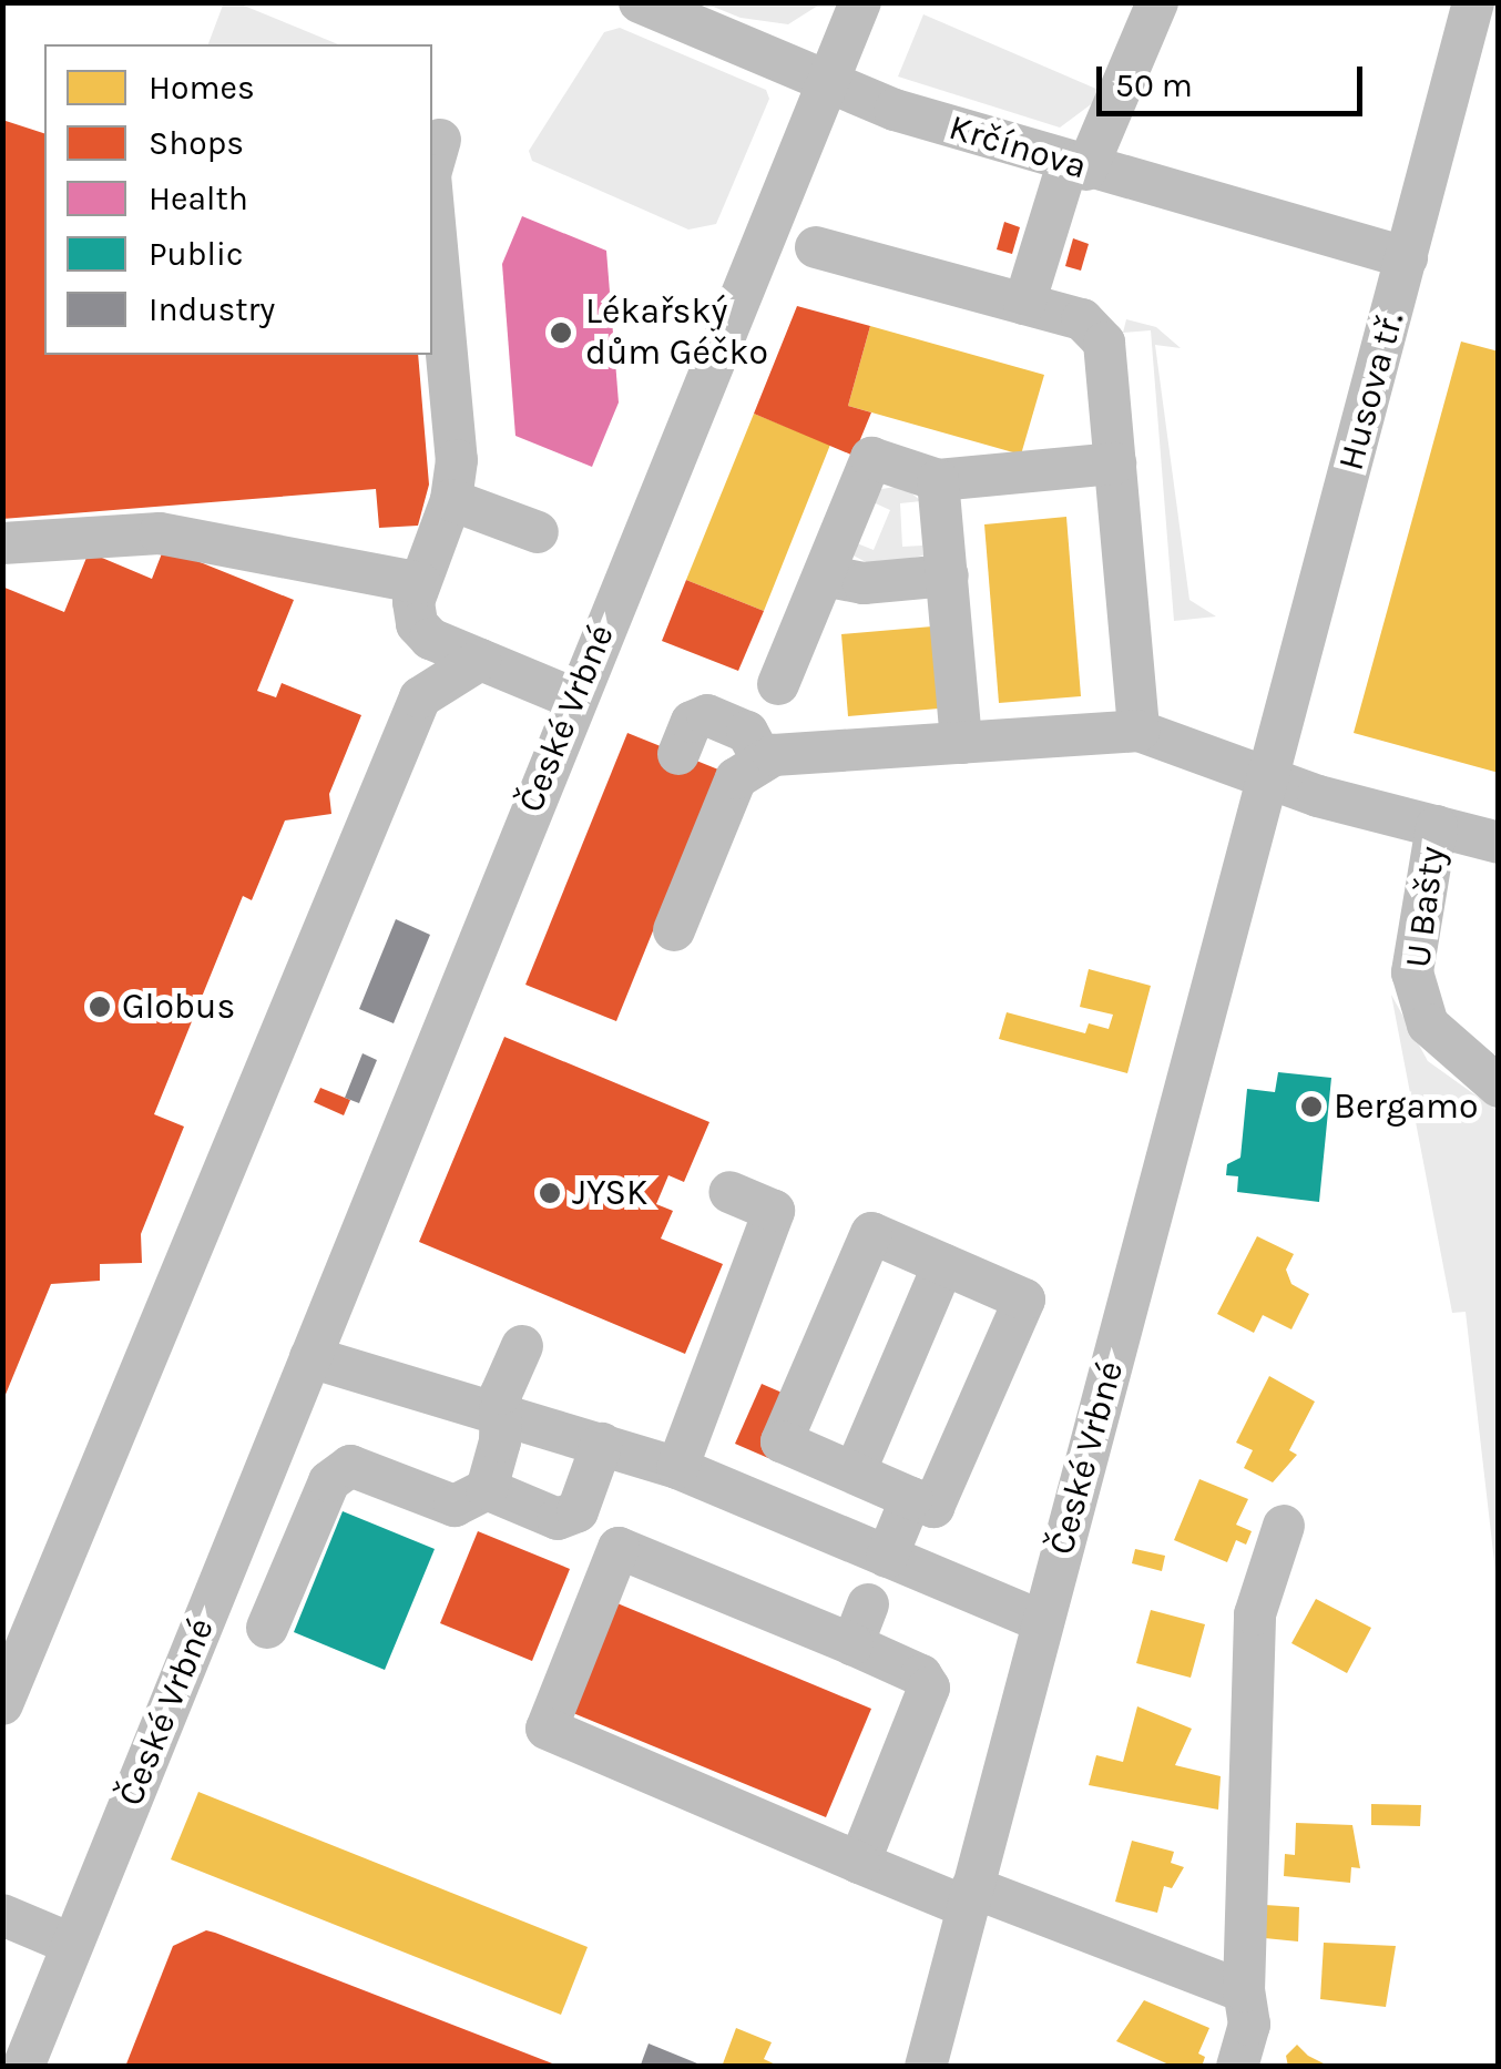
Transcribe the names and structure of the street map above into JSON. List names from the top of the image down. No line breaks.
{"streets":{"street":["Krčínova","Husova tř.","České Vrbné","U Bašty"]},"crossings":[["Krčínova","Husova tř."],["Krčínova","České Vrbné"],["Husova tř.","České Vrbné"]],"places":["Lékařský dům Géčko","Globus","Bergamo","JYSK"],"legend":["Homes","Shops","Health","Public","Industry"],"scale_bar":"50 m"}
